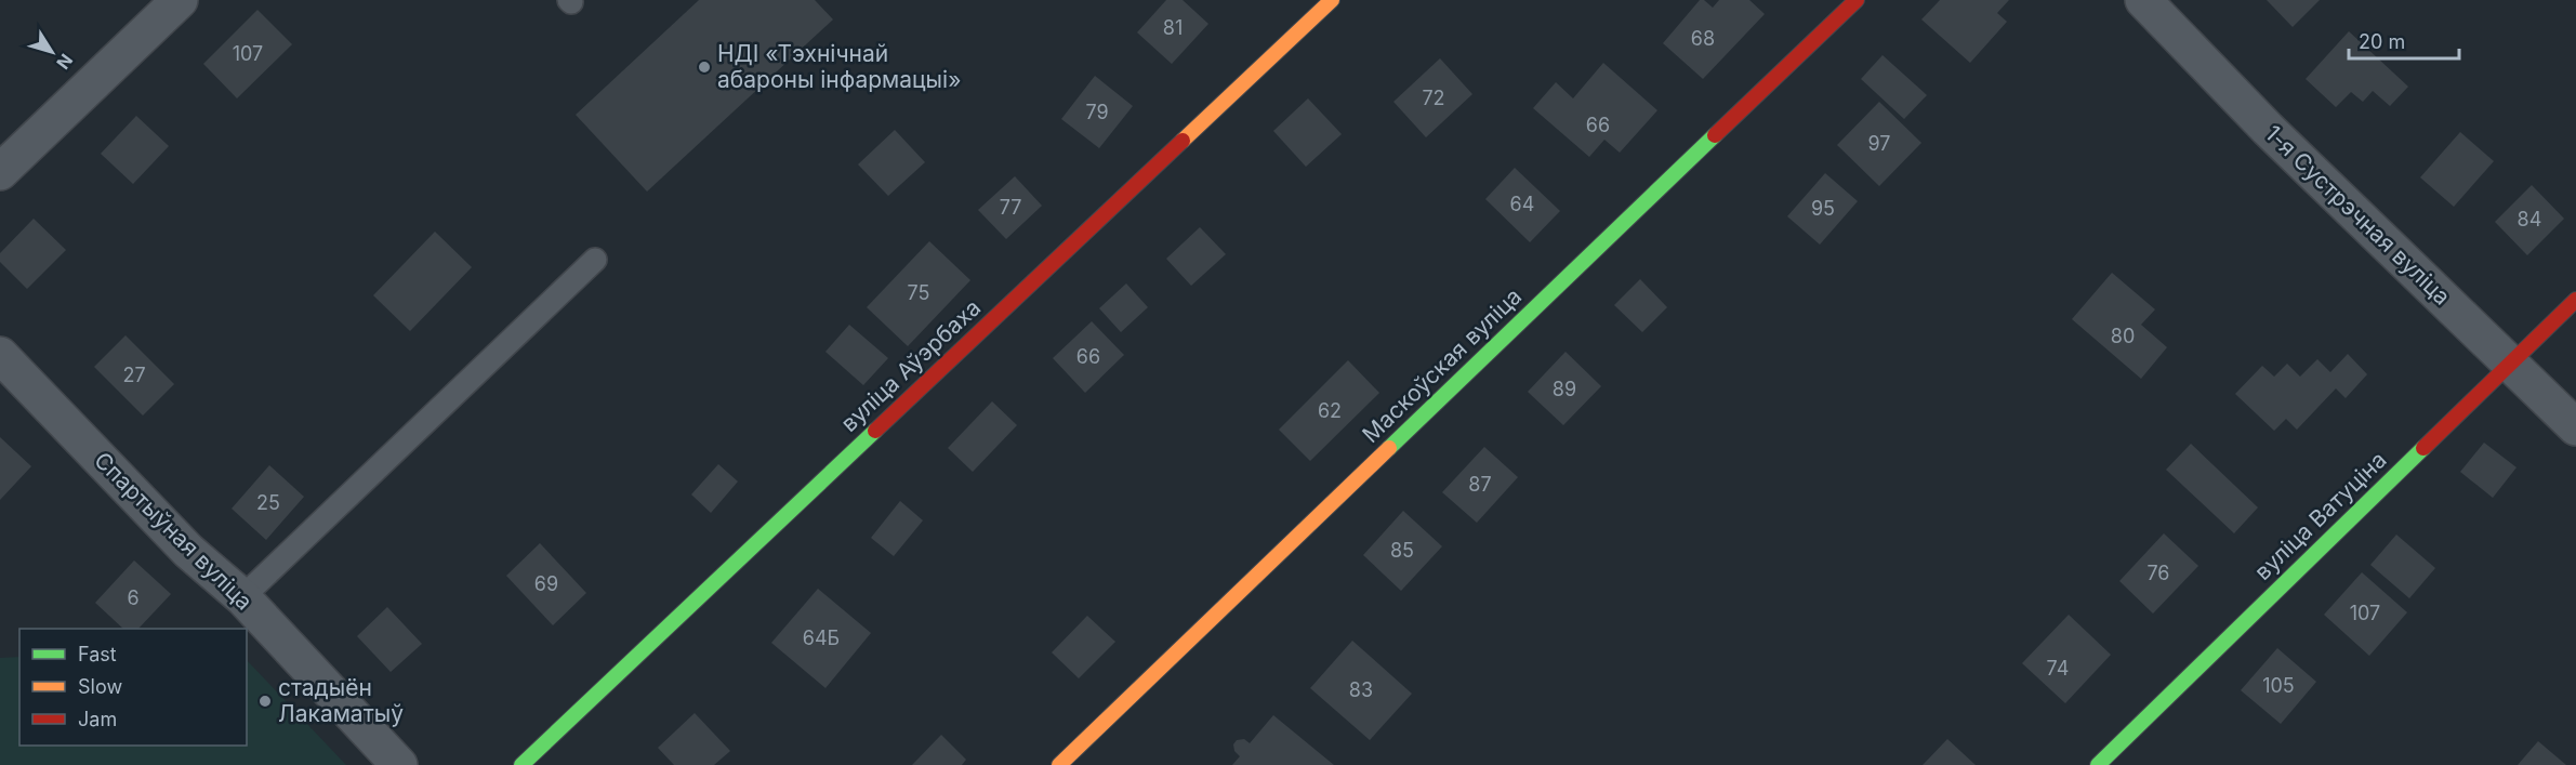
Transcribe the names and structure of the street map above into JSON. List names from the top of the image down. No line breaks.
{"streets":{"street":["1-я Сустрэчная вуліца","вуліца Аўэрбаха","Маскоўская вуліца","вуліца Ватуціна","Спартыўная вуліца"]},"crossings":[["1-я Сустрэчная вуліца","вуліца Ватуціна"]],"places":["НДІ «Тэхнічнай абароны інфармацыі»","стадыён Лакаматыў"],"house_numbers":["81","68","107","72","79","66","97","64","77","95","84","75","80","66","27","89","62","87","25","85","76","69","6","107","64Б","74","105","83"],"legend":["Fast","Slow","Jam"],"scale_bar":"20 m","north":"bottom right"}
